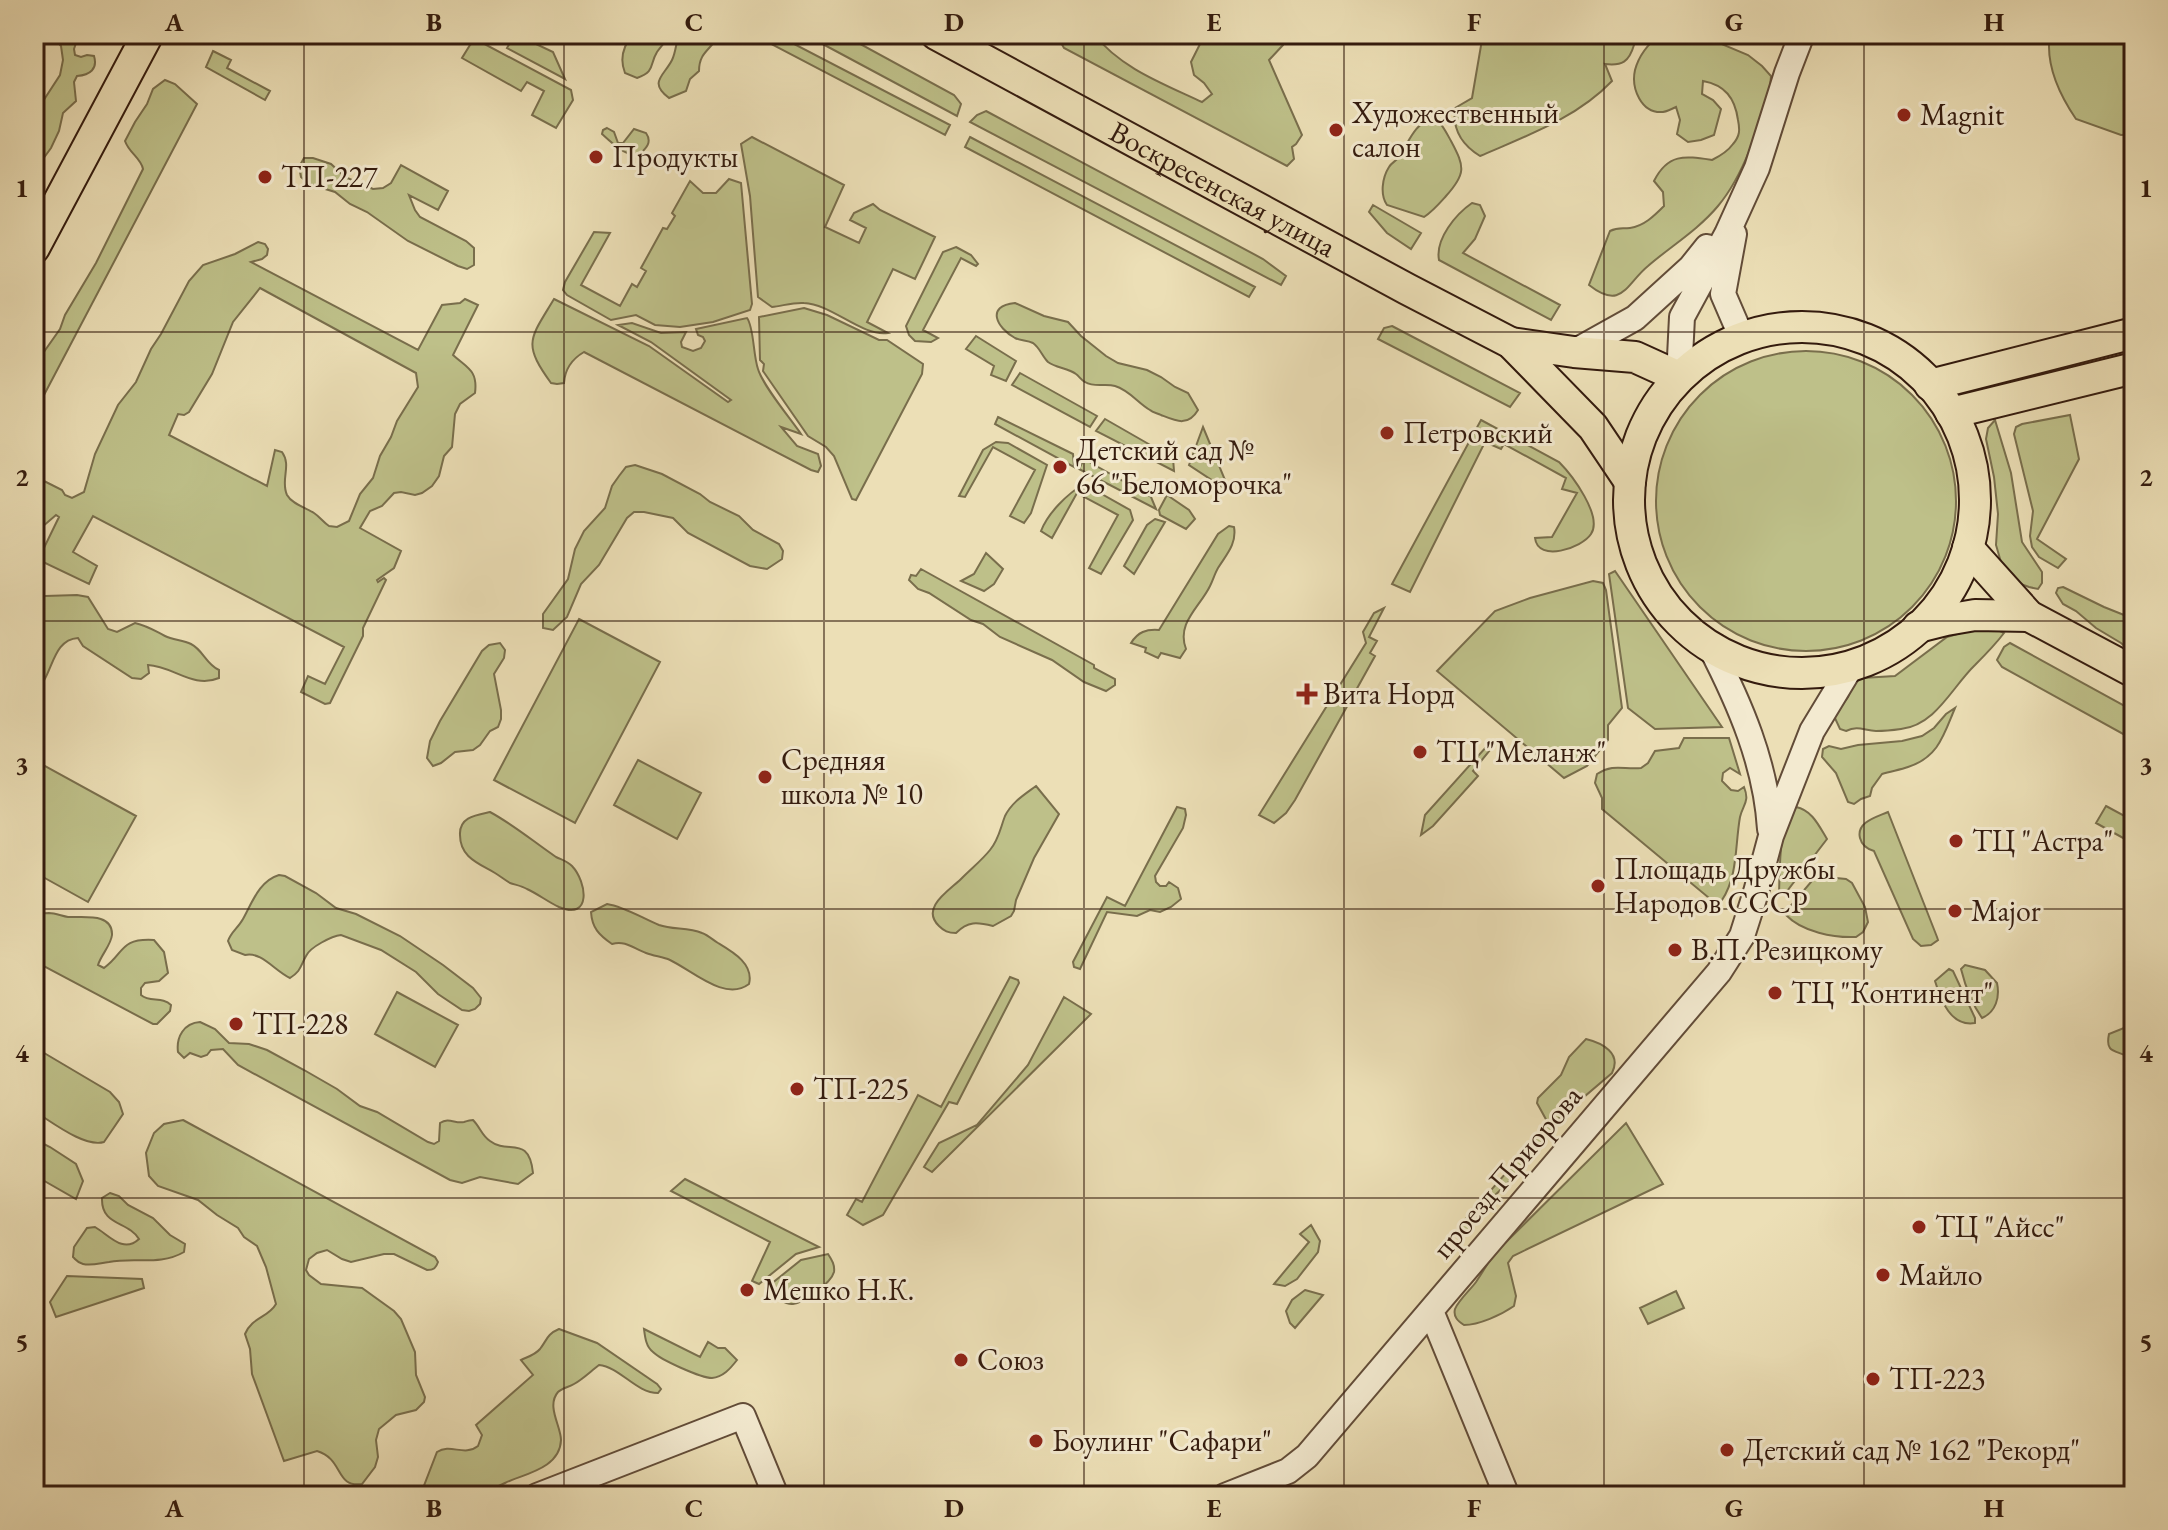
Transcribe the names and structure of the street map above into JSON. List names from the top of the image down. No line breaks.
{"streets":{"main road":["Воскресенская улица"],"street":["проезд Приорова"]},"places":{"other":["Magnit","Художественный салон","Продукты","ТП-227","Петровский","Детский сад № 66 \"Беломорочка\"","ТЦ \"Меланж\"","Средняя школа № 10","ТЦ \"Астра\"","Площадь Дружбы Народов СССР","Major","В.П. Резицкому","ТЦ \"Континент\"","ТП-228","ТП-225","ТЦ \"Айсс\"","Майло","Мешко Н.К.","Союз","ТП-223","Боулинг \"Сафари\"","Детский сад № 162 \"Рекорд\""],"health":["Вита Норд"]},"grid":{"columns":["A","B","C","D","E","F","G","H"],"rows":["1","2","3","4","5"]}}
